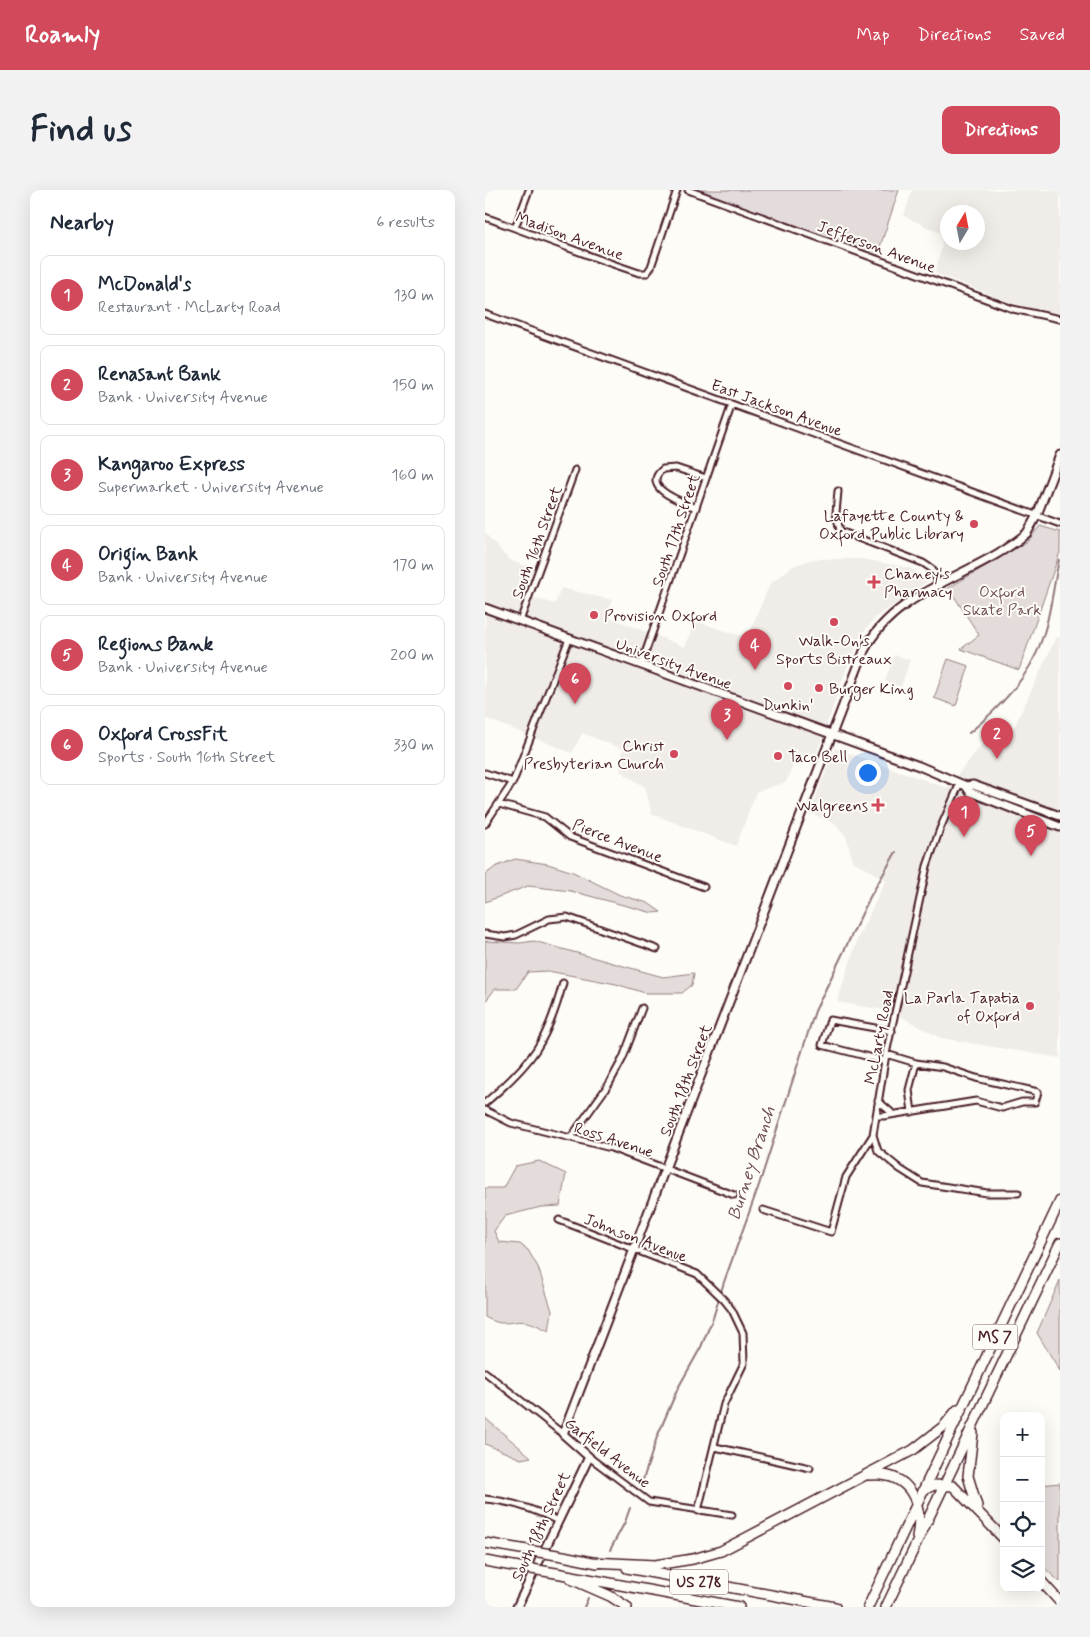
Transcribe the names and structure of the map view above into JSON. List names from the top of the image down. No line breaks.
{"streets":{"highway":["MS 7","US 278"],"street":["Madison Avenue","Jefferson Avenue","East Jackson Avenue","South 17th Street","South 16th Street","University Avenue","Pierce Avenue","McLarty Road","South 18th Street","Ross Avenue","Johnson Avenue","Garfield Avenue"]},"crossings":[["East Jackson Avenue","South 17th Street"],["East Jackson Avenue","South 18th Street"],["South 17th Street","University Avenue"],["South 16th Street","University Avenue"],["University Avenue","McLarty Road"],["University Avenue","South 18th Street"],["South 18th Street","Ross Avenue"],["South 18th Street","Johnson Avenue"],["South 18th Street","Garfield Avenue"],["Johnson Avenue","Garfield Avenue"]],"water":["Burney Branch"],"parks":["Oxford Skate Park"],"places":{"other":["Lafayette County & Oxford Public Library","Provision Oxford","Walk-On's Sports Bistreaux","Dunkin'","Burger King","Christ Presbyterian Church","Taco Bell","La Parla Tapatia of Oxford"],"health":["Chaney's Pharmacy","Walgreens"]},"north":"top","page":{"header":"Roamly","nav":["Map","Directions","Saved"],"buttons":"Directions","title":"Find us","heading":["Nearby","6 results"],"list":[{"mark":"1","name":"McDonald's","note":"Restaurant · McLarty Road","value":"130 m"},{"mark":"2","name":"Renasant Bank","note":"Bank · University Avenue","value":"150 m"},{"mark":"3","name":"Kangaroo Express","note":"Supermarket · University Avenue","value":"160 m"},{"mark":"4","name":"Origin Bank","note":"Bank · University Avenue","value":"170 m"},{"mark":"5","name":"Regions Bank","note":"Bank · University Avenue","value":"200 m"},{"mark":"6","name":"Oxford CrossFit","note":"Sports · South 16th Street","value":"330 m"}],"pins":["4","6","3","2","1","5"],"map_buttons":["+","−"]}}
